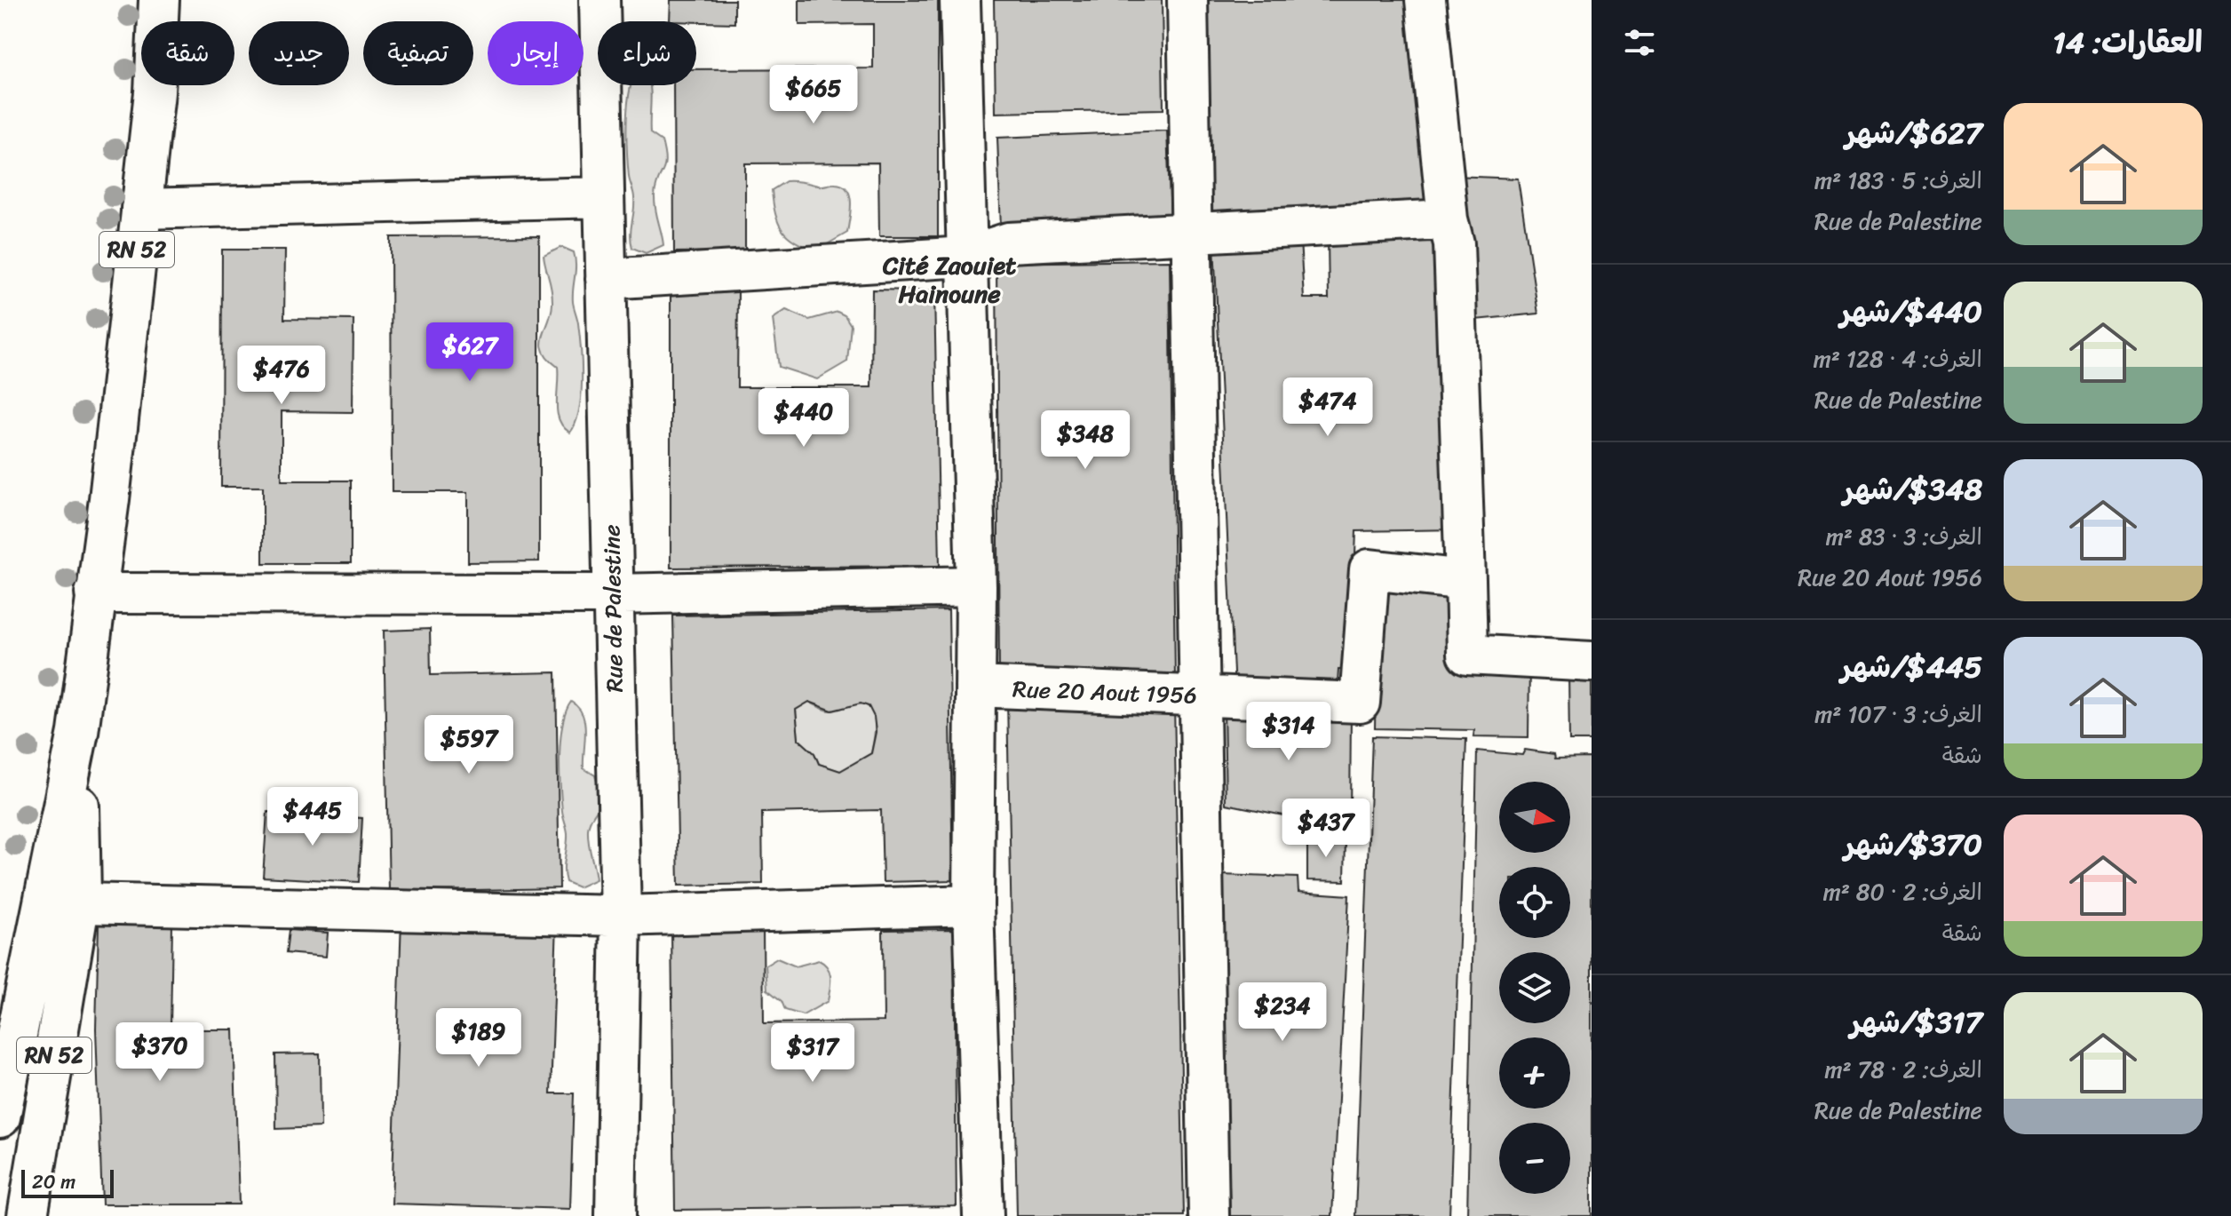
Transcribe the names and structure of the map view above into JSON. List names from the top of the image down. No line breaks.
{"streets":{"street":["RN 52","Rue de Palestine","Rue 20 Aout 1956"]},"districts":["Cité Zaouiet Hainoune"],"scale_bar":"20 m","north":"right","page":{"heading":"العقارات: 14","chip":["شراء","إيجار","تصفية","جديد","شقة"],"price":["$665","$627","$476","$474","$440","$348","$314","$597","$445","$437","$234","$189","$370","$317"],"list":[{"name":"$627/شهر","note":"الغرف: 5 · 183 m² · Rue de Palestine"},{"name":"$440/شهر","note":"الغرف: 4 · 128 m² · Rue de Palestine"},{"name":"$348/شهر","note":"الغرف: 3 · 83 m² · Rue 20 Aout 1956"},{"name":"$445/شهر","note":"الغرف: 3 · 107 m² · شقة"},{"name":"$370/شهر","note":"الغرف: 2 · 80 m² · شقة"},{"name":"$317/شهر","note":"الغرف: 2 · 78 m² · Rue de Palestine"}],"map_buttons":["+","−"],"scale":"20 m"}}
